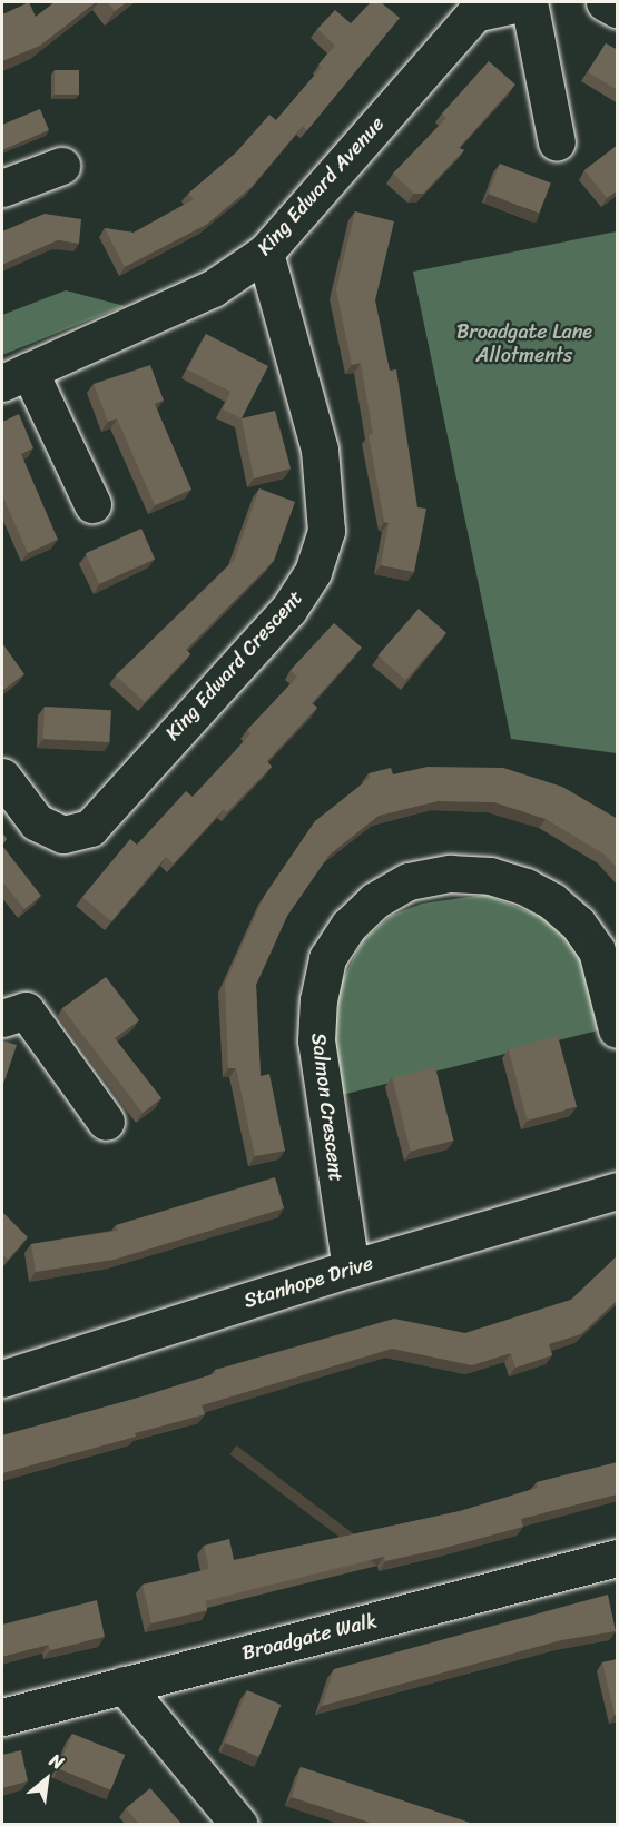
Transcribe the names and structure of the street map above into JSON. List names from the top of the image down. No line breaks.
{"streets":{"street":["King Edward Avenue","King Edward Crescent","Salmon Crescent","Stanhope Drive","Broadgate Walk"]},"crossings":[["King Edward Avenue","King Edward Crescent"],["Salmon Crescent","Stanhope Drive"]],"parks":["Broadgate Lane Allotments"],"north":"top right"}
